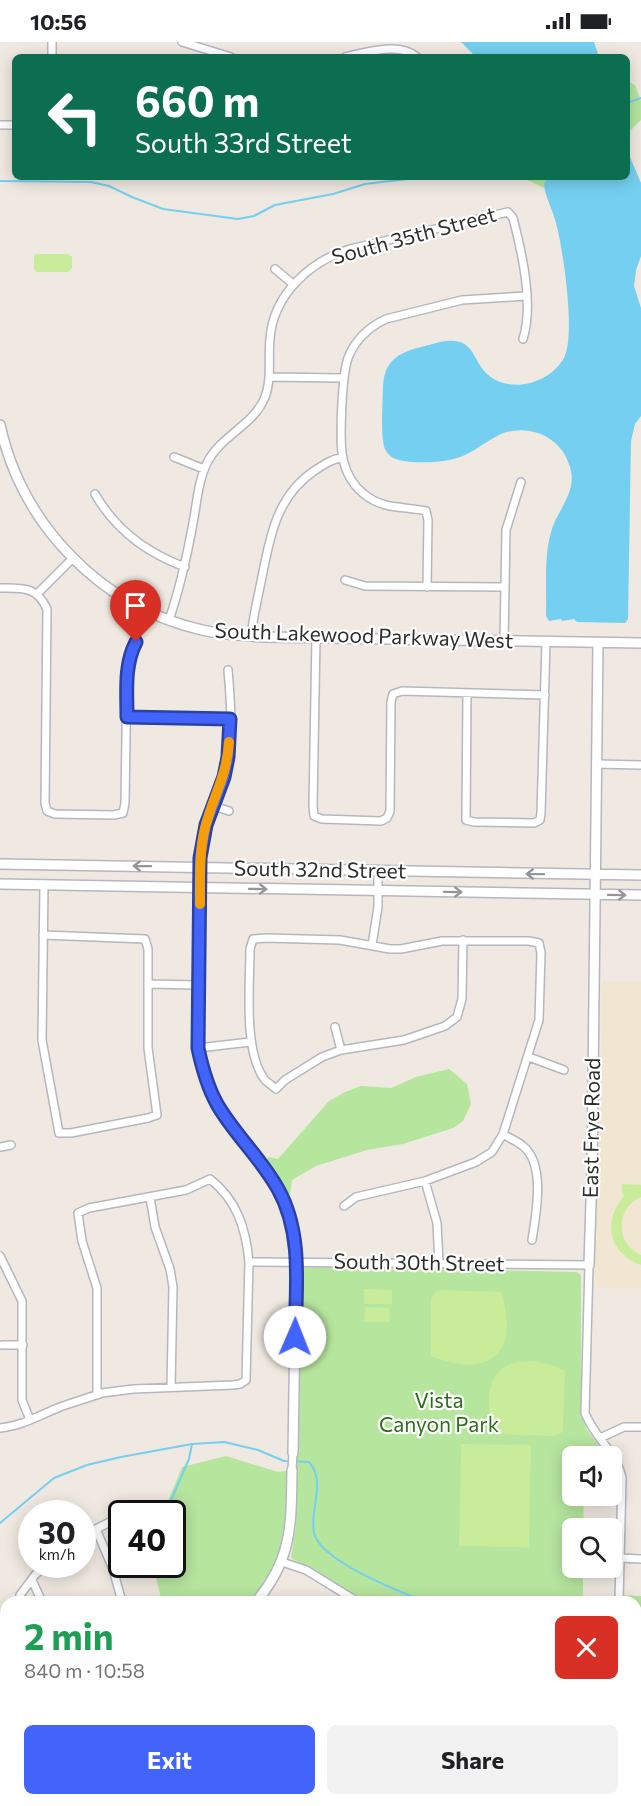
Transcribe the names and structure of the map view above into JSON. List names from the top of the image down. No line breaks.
{"streets":{"street":["South 35th Street","South Lakewood Parkway West","South 32nd Street","East Frye Road","South 30th Street"]},"crossings":[["South Lakewood Parkway West","East Frye Road"],["South 32nd Street","East Frye Road"],["East Frye Road","South 30th Street"]],"parks":["Vista Canyon Park"],"page":{"status":"10:56","turn":["660 m","South 33rd Street"],"speed":"30 km/h","limit":"40","heading":["2 min","840 m · 10:58"],"buttons":["Exit","Share"]}}
